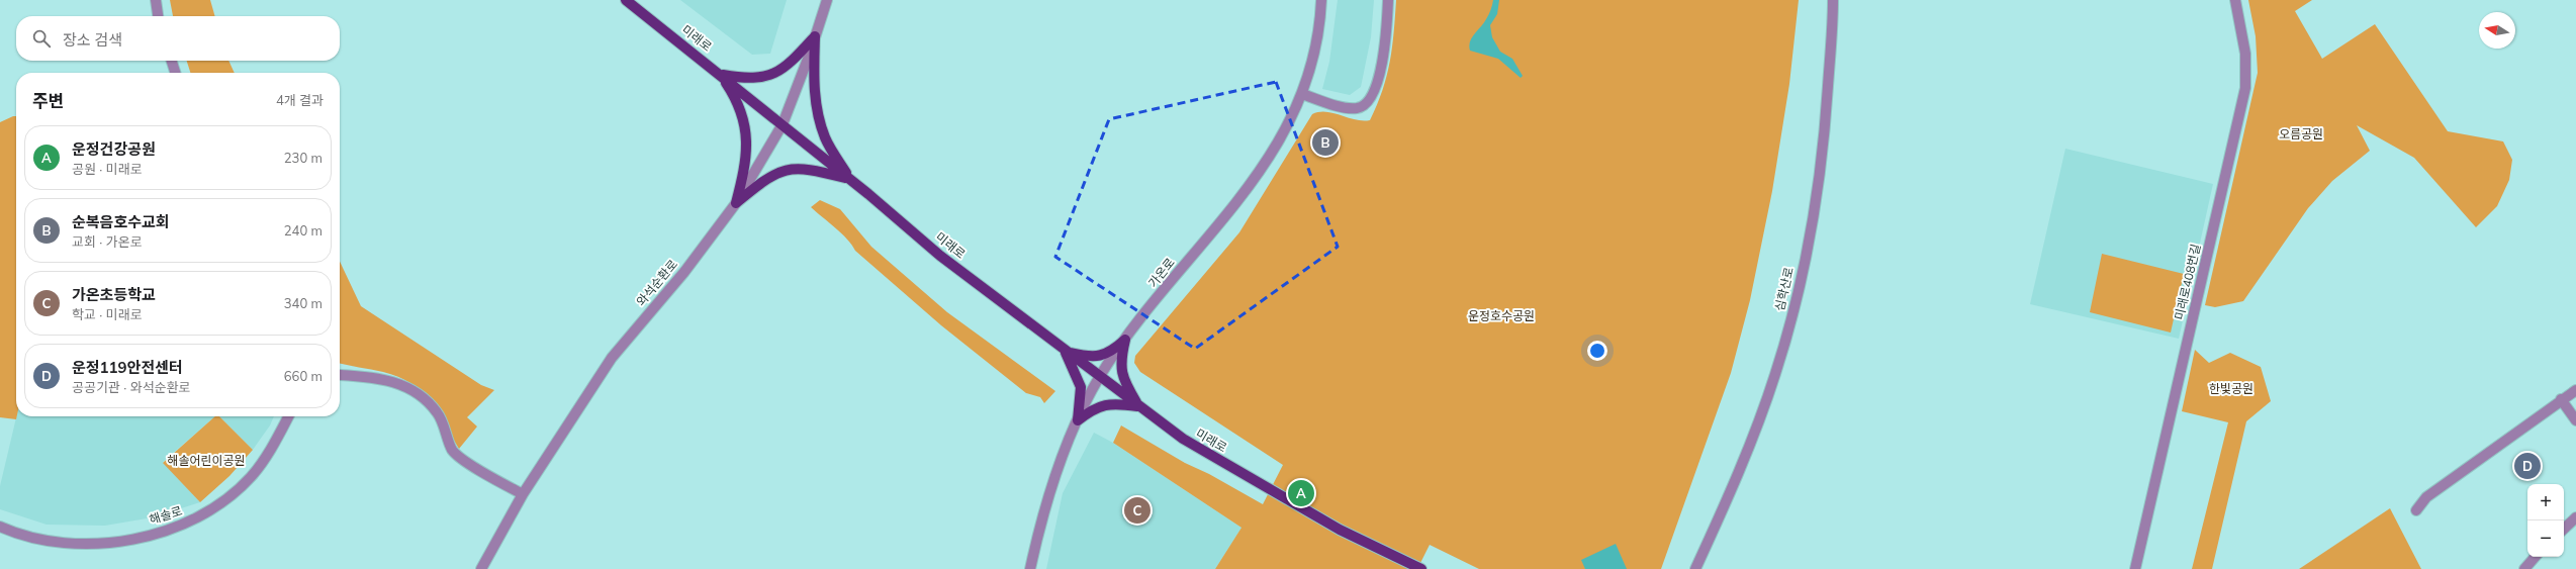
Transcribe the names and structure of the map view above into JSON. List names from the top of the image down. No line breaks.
{"streets":{"main road":["미래로"],"street":["가온로","미래로408번길","와석순환로","심학산로","해솔로"]},"crossings":[["미래로","가온로"],["미래로","와석순환로"]],"parks":["오름공원","운정호수공원","한빛공원","해솔어린이공원"],"north":"left","page":{"search":"장소 검색","heading":["주변","4개 결과"],"list":[{"mark":"A","name":"운정건강공원","note":"공원 · 미래로","value":"230 m"},{"mark":"B","name":"순복음호수교회","note":"교회 · 가온로","value":"240 m"},{"mark":"C","name":"가온초등학교","note":"학교 · 미래로","value":"340 m"},{"mark":"D","name":"운정119안전센터","note":"공공기관 · 와석순환로","value":"660 m"}],"pins":["B","D","A","C"],"map_buttons":["+","−"]}}
